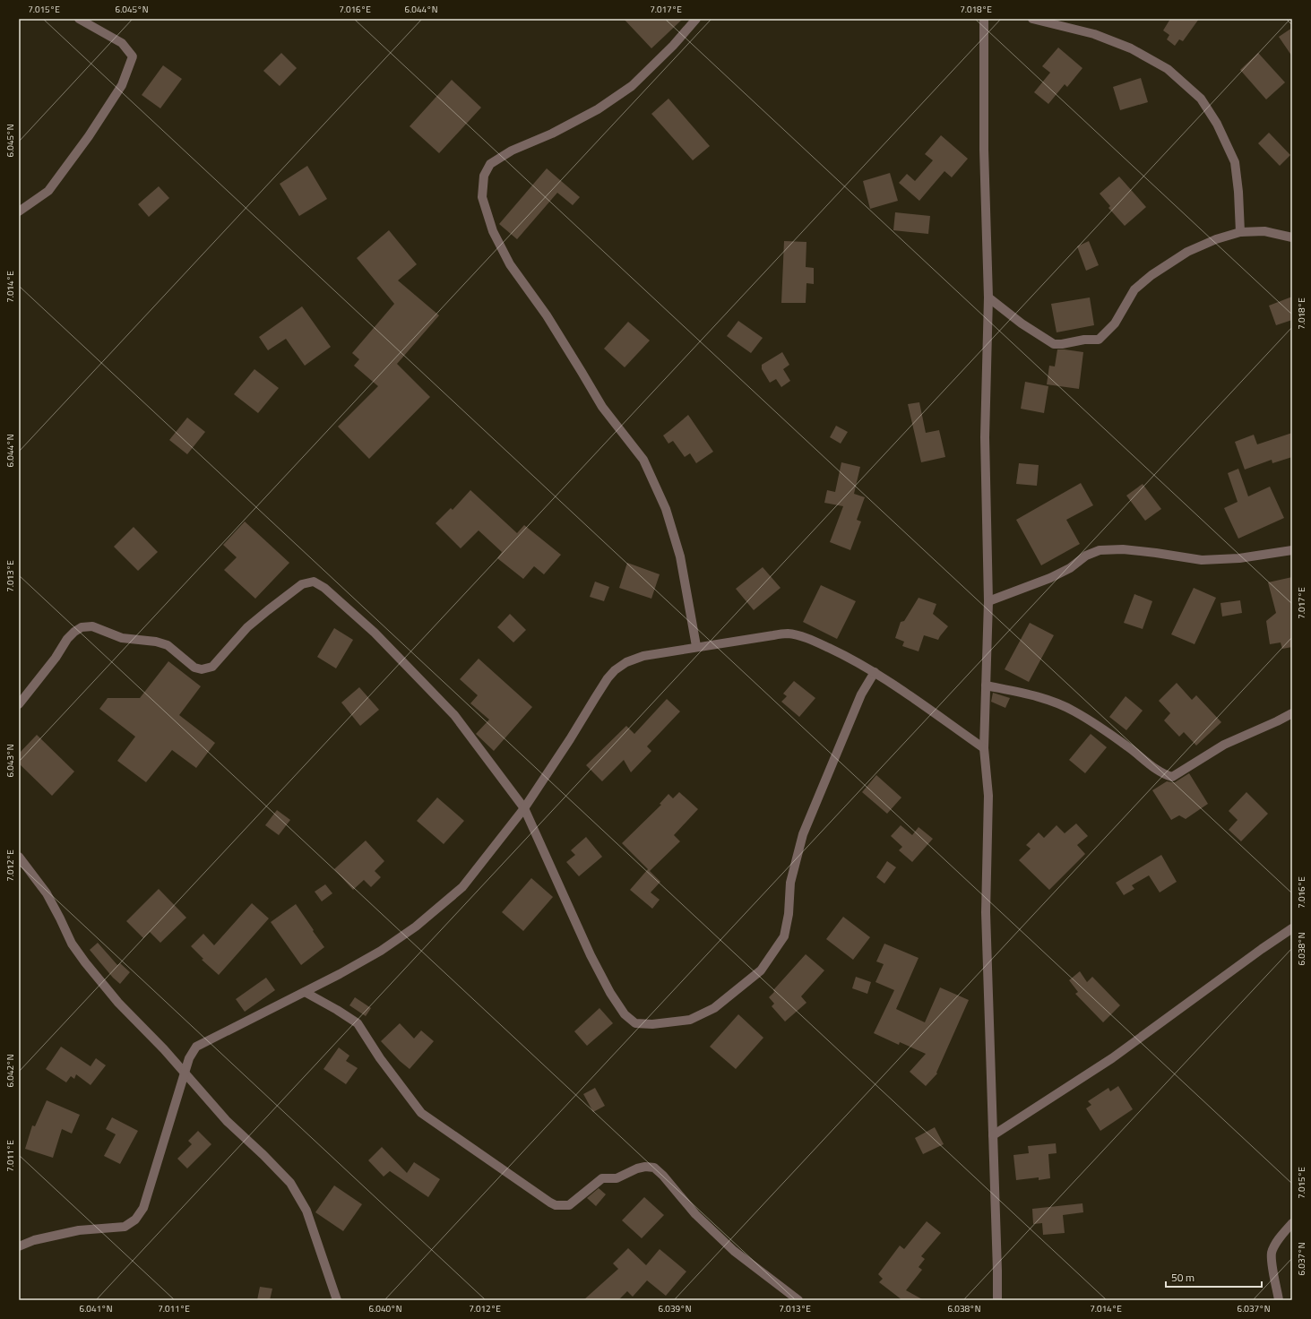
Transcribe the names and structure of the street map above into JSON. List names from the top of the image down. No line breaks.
{"scale_bar":"50 m","coordinates":["7.015°E","6.045°N","7.016°E","6.044°N","7.017°E","7.018°E","7.014°E","7.013°E","6.043°N","7.012°E","6.038°N","6.042°N","7.011°E","6.037°N","6.041°N","6.040°N","6.039°N"]}
